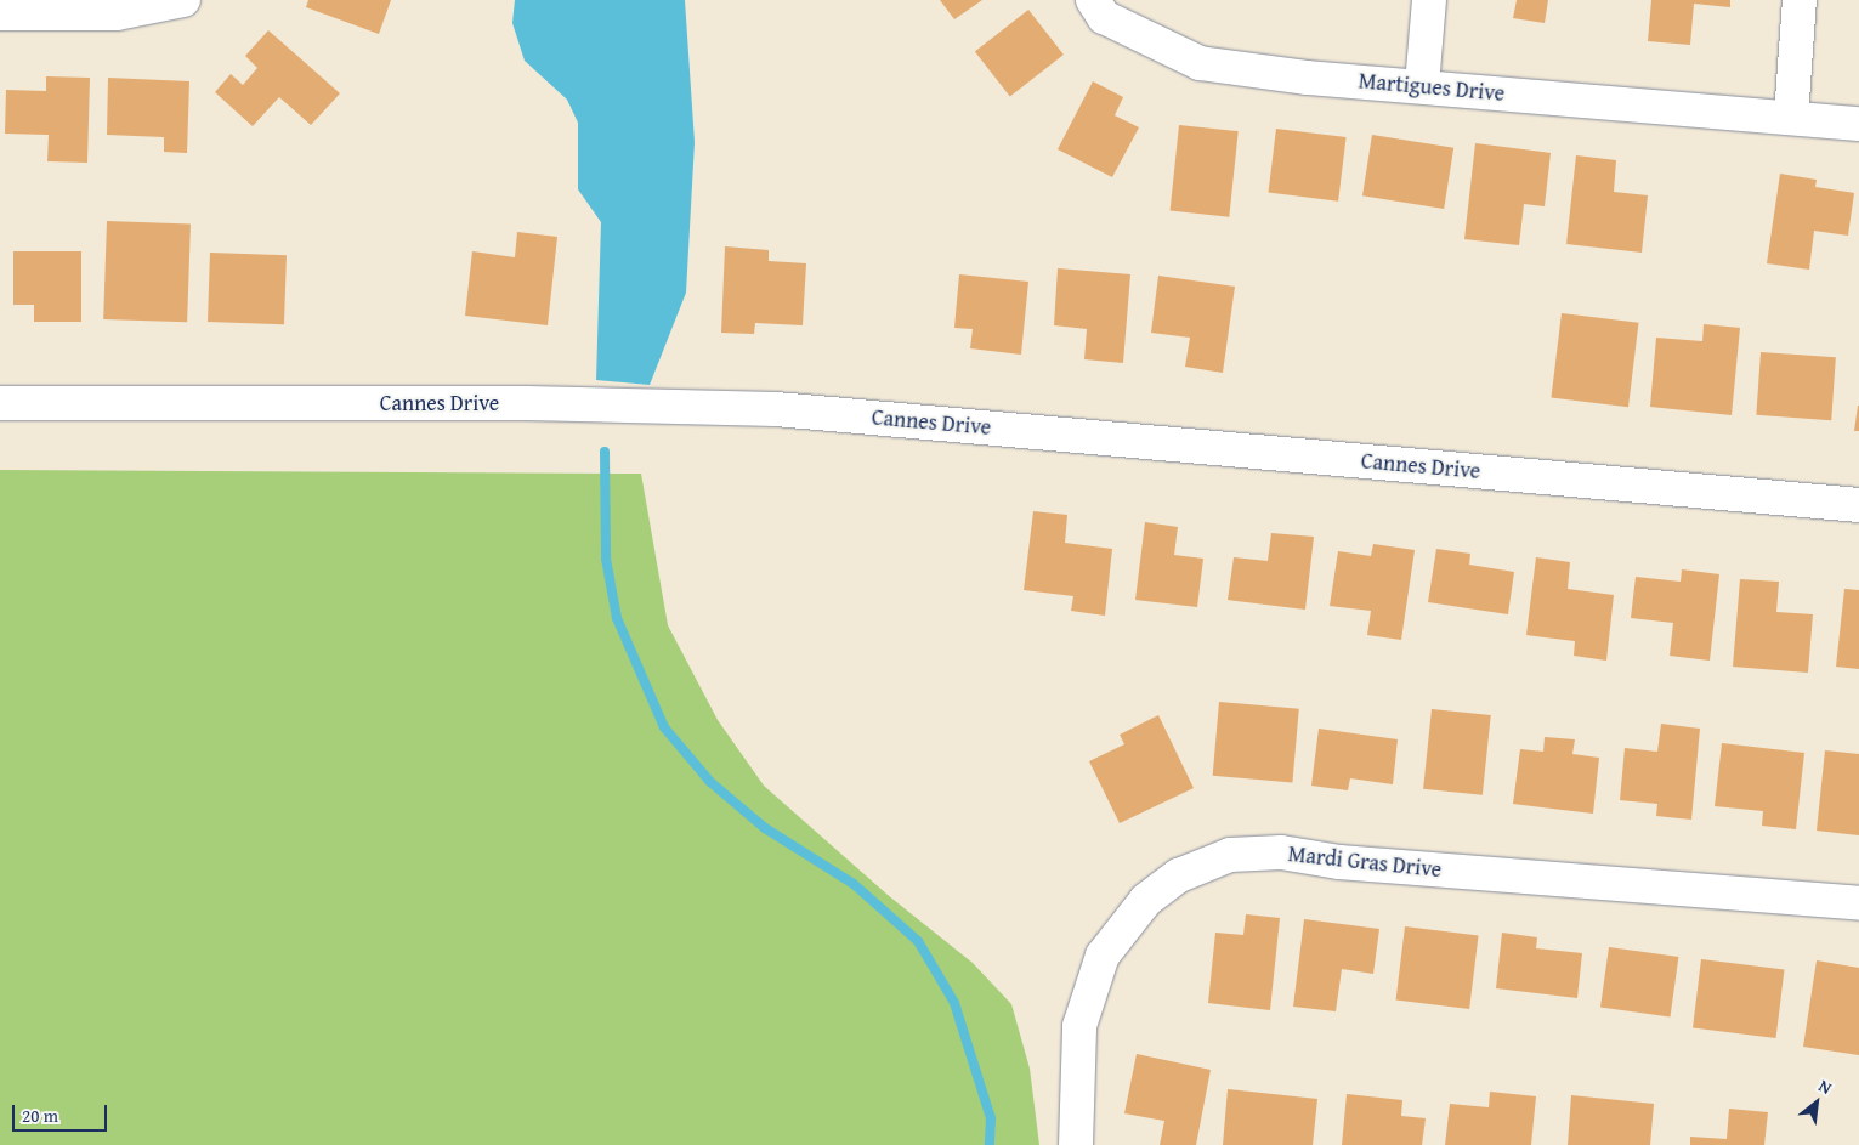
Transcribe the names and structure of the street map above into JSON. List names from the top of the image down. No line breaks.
{"streets":{"street":["Martigues Drive","Cannes Drive","Mardi Gras Drive"]},"scale_bar":"20 m","north":"top right"}
